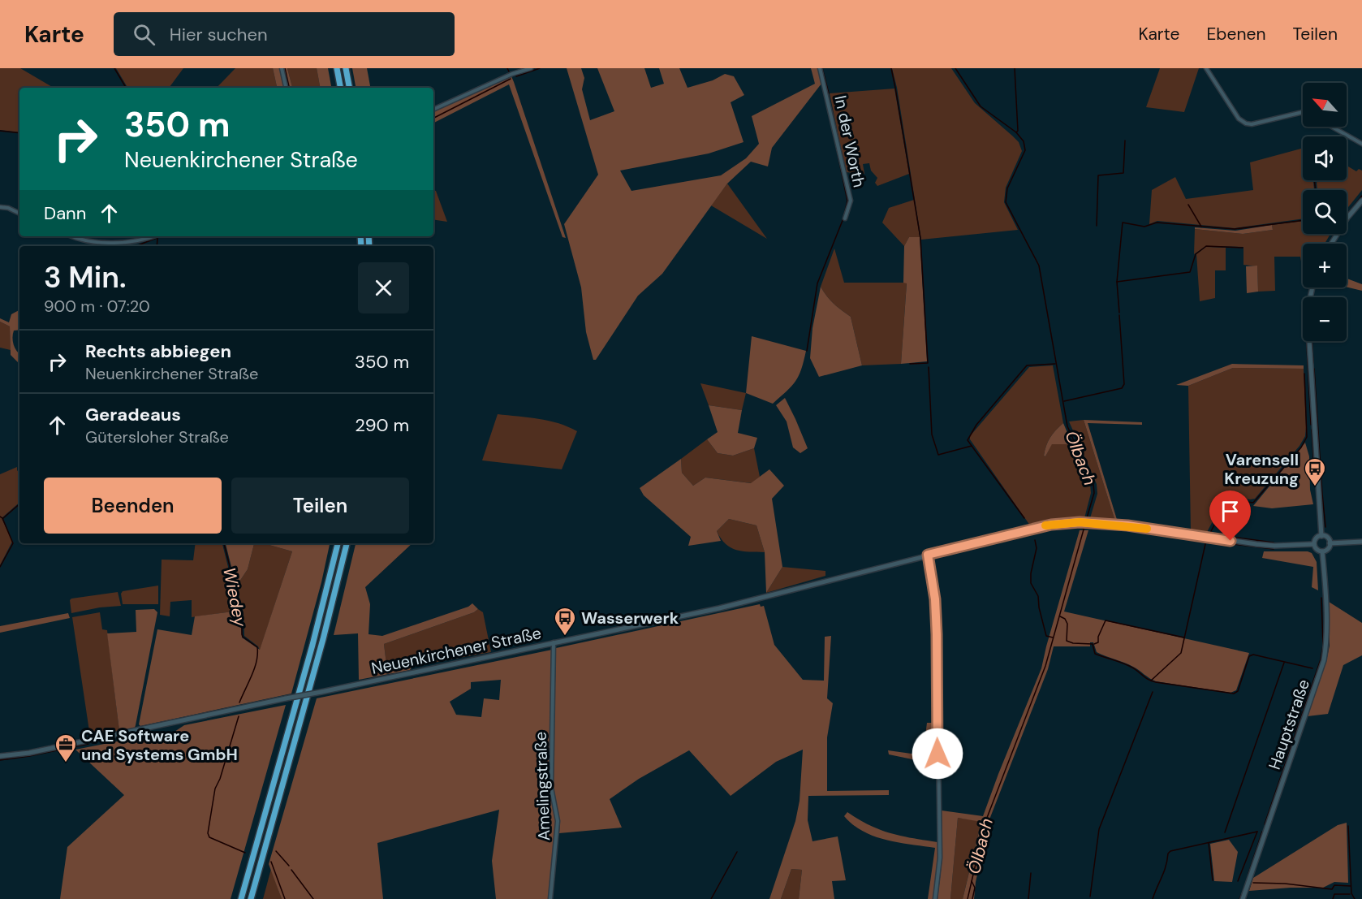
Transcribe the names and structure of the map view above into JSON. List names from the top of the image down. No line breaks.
{"streets":{"main road":["Neuenkirchener Straße","Hauptstraße"],"street":["In der Worth","Amelingstraße"]},"crossings":[["Neuenkirchener Straße","Hauptstraße"],["Neuenkirchener Straße","Amelingstraße"]],"water":["Ölbach","Wiedey"],"places":{"bus stop":["Varensell Kreuzung","Wasserwerk"],"office":["CAE Software und Systems GmbH"]},"north":"top left","page":{"header":"Karte","search":"Hier suchen","nav":["Karte","Ebenen","Teilen"],"map_buttons":["+","−"],"turn":["350 m","Neuenkirchener Straße"],"then":"Dann","heading":["3 Min.","900 m · 07:20"],"list":[{"name":"Rechts abbiegen","note":"Neuenkirchener Straße","value":"350 m"},{"name":"Geradeaus","note":"Gütersloher Straße","value":"290 m"}],"buttons":["Beenden","Teilen"]}}
